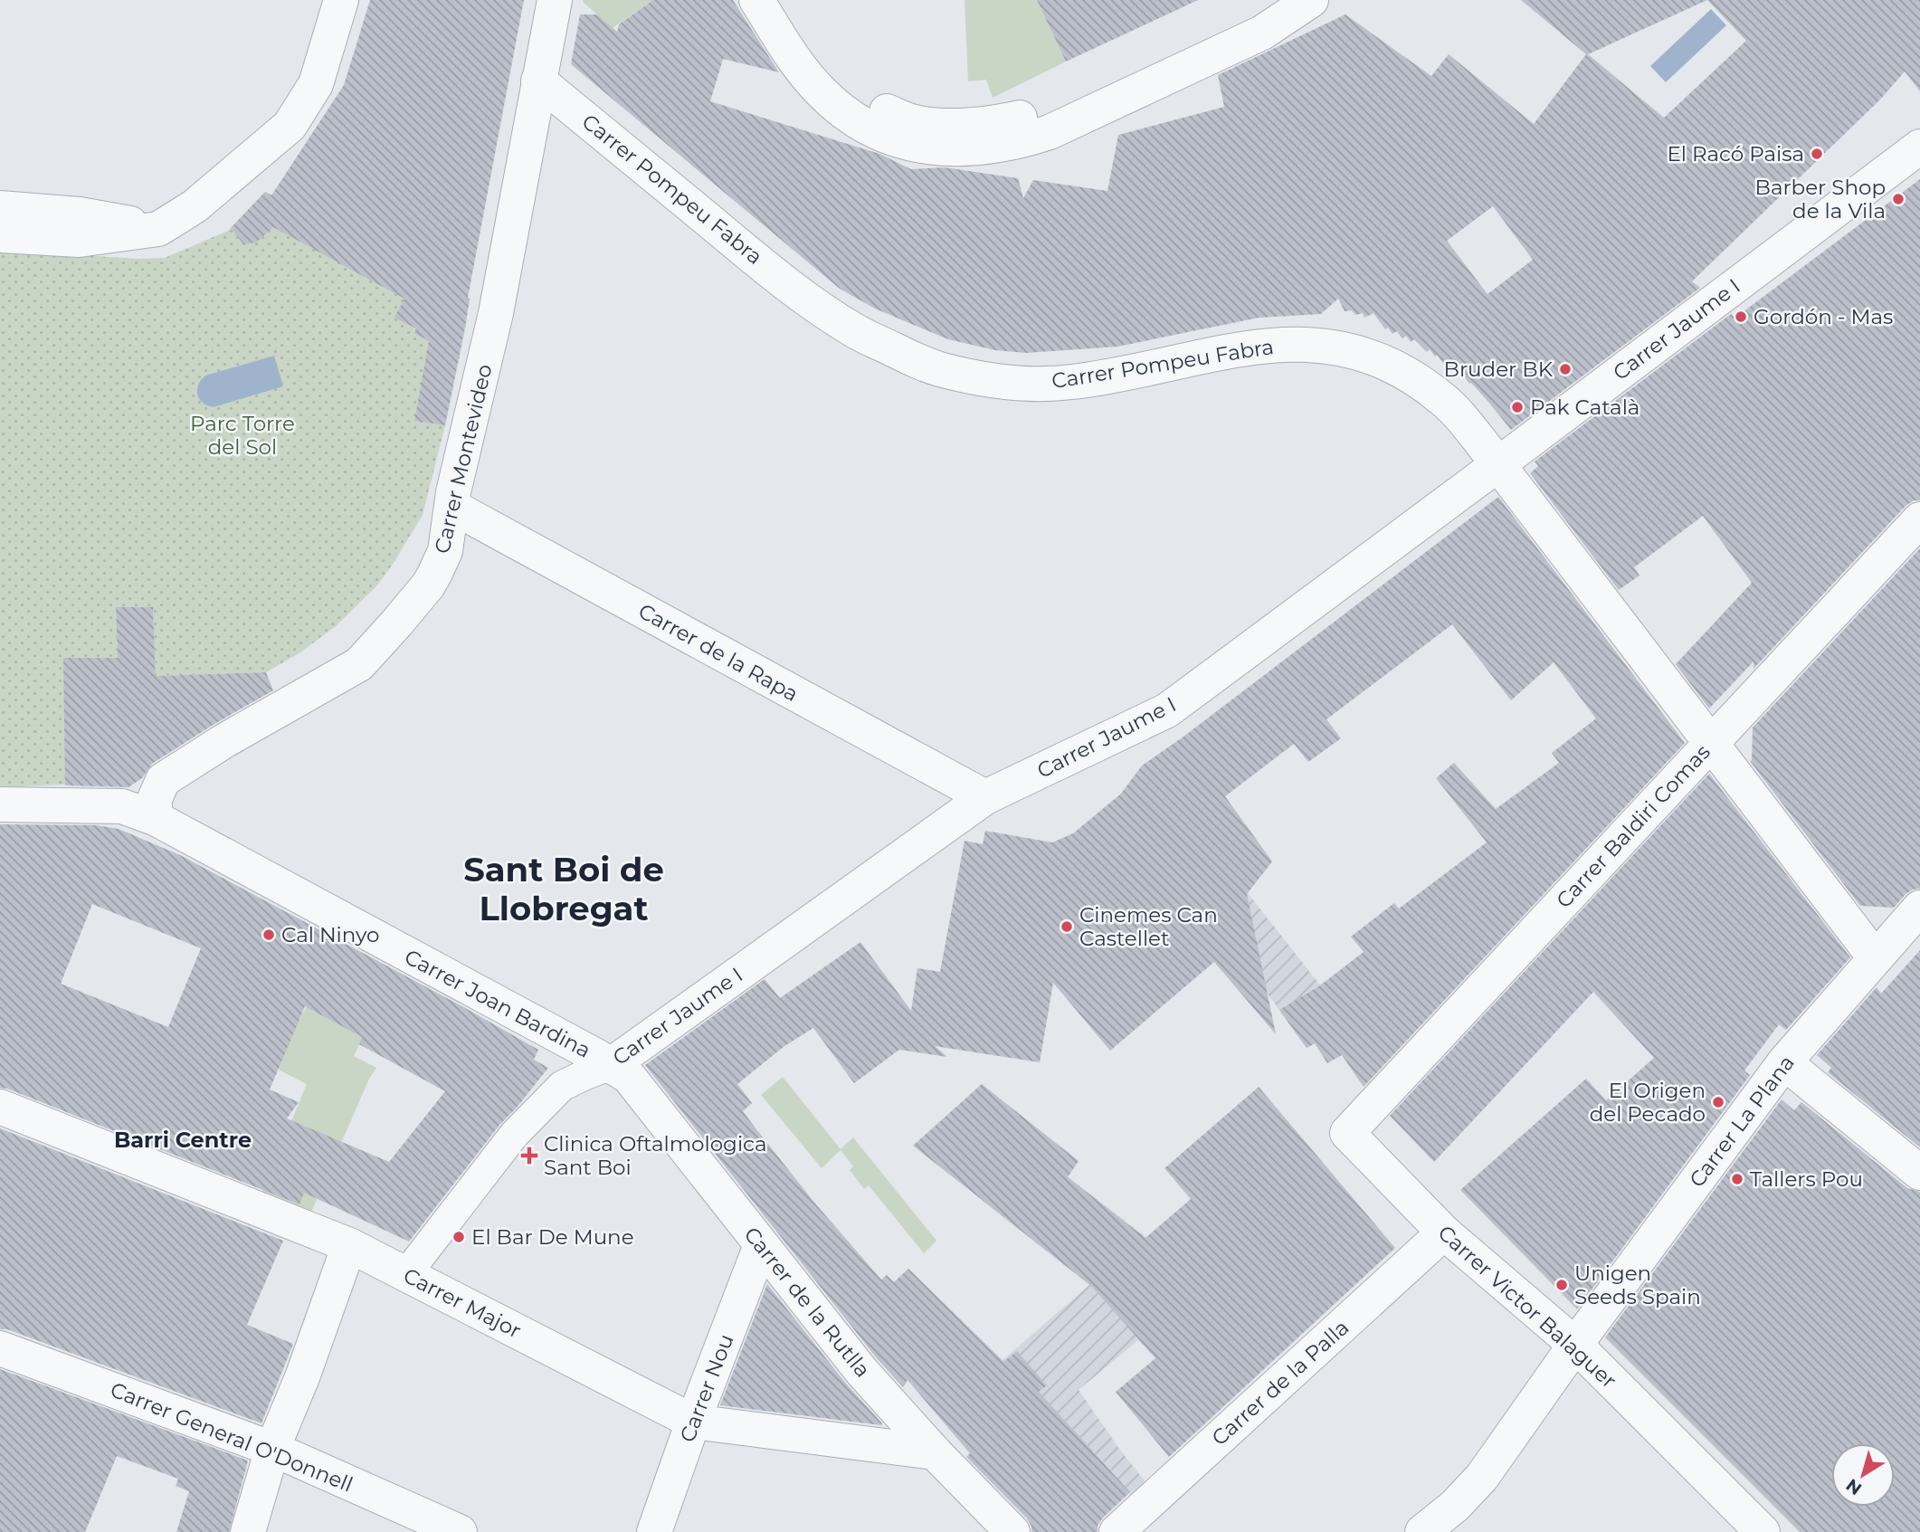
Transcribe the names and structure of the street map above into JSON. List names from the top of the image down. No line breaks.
{"streets":{"street":["Carrer Pompeu Fabra","Carrer Jaume I","Carrer Montevideo","Carrer de la Rapa","Carrer Baldiri Comas","Carrer Joan Bardina","Carrer La Plana","Carrer de la Rutlla","Carrer Major","Carrer Victor Balaguer","Carrer de la Palla","Carrer Nou","Carrer General O'Donnell"]},"crossings":[["Carrer Pompeu Fabra","Carrer Jaume I"],["Carrer Pompeu Fabra","Carrer Montevideo"],["Carrer Pompeu Fabra","Carrer Baldiri Comas"],["Carrer Pompeu Fabra","Carrer La Plana"],["Carrer Jaume I","Carrer de la Rapa"],["Carrer Jaume I","Carrer Joan Bardina"],["Carrer Jaume I","Carrer de la Rutlla"],["Carrer Jaume I","Carrer Major"],["Carrer Montevideo","Carrer de la Rapa"],["Carrer Montevideo","Carrer Joan Bardina"],["Carrer Baldiri Comas","Carrer Victor Balaguer"],["Carrer Joan Bardina","Carrer de la Rutlla"],["Carrer La Plana","Carrer Victor Balaguer"],["Carrer de la Rutlla","Carrer Major"],["Carrer de la Rutlla","Carrer Nou"],["Carrer Major","Carrer Nou"],["Carrer Victor Balaguer","Carrer de la Palla"]],"districts":["Sant Boi de Llobregat","Barri Centre"],"parks":["Parc Torre del Sol"],"places":{"other":["El Racó Paisa","Barber Shop de la Vila","Gordón - Mas","Bruder BK","Pak Català","Cinemes Can Castellet","Cal Ninyo","El Origen del Pecado","Tallers Pou","El Bar De Mune","Unigen Seeds Spain"],"health":["Clinica Oftalmologica Sant Boi"]},"north":"bottom left"}
